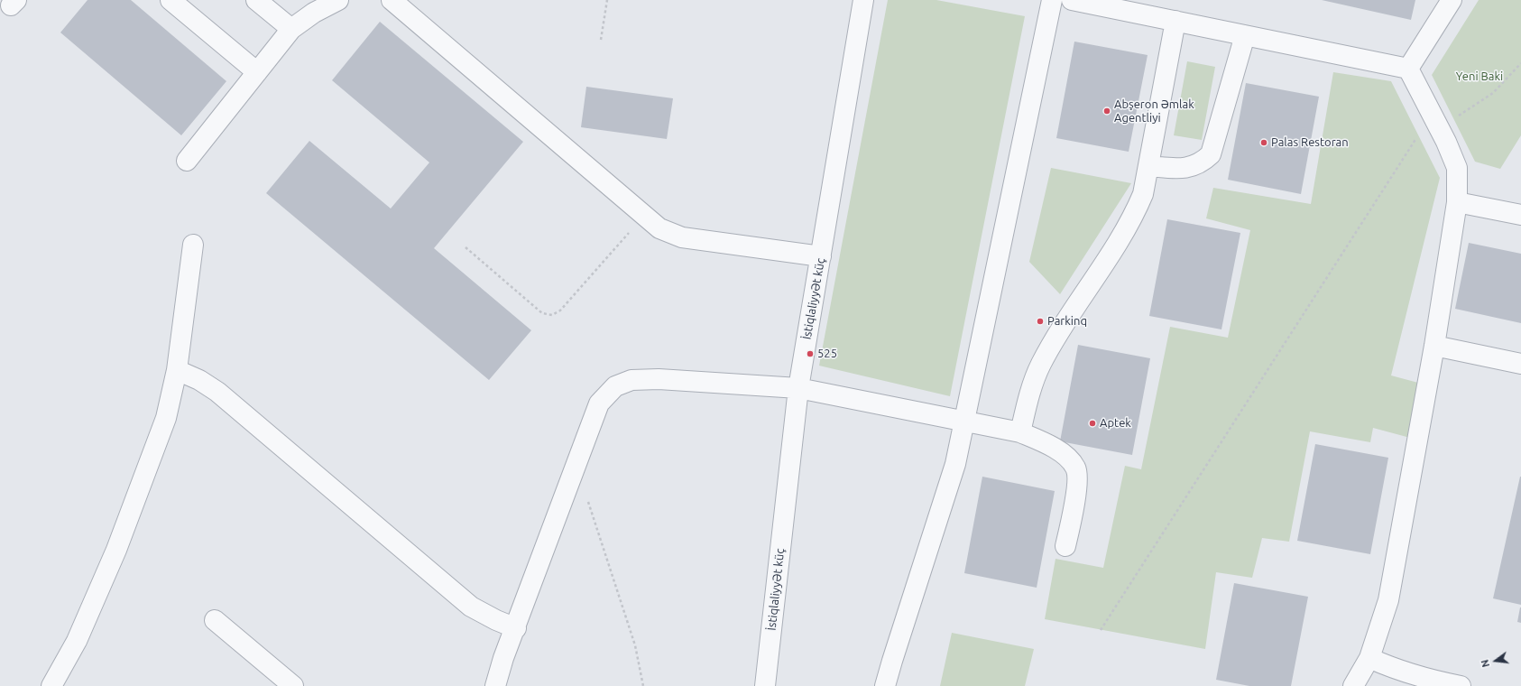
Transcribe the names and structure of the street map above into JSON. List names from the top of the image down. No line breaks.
{"streets":{"street":["İstiqlaliyyət küç"]},"parks":["Yeni Baki"],"places":["Abşeron Əmlak Agentliyi","Palas Restoran","Parkinq","525","Aptek"],"north":"left"}
